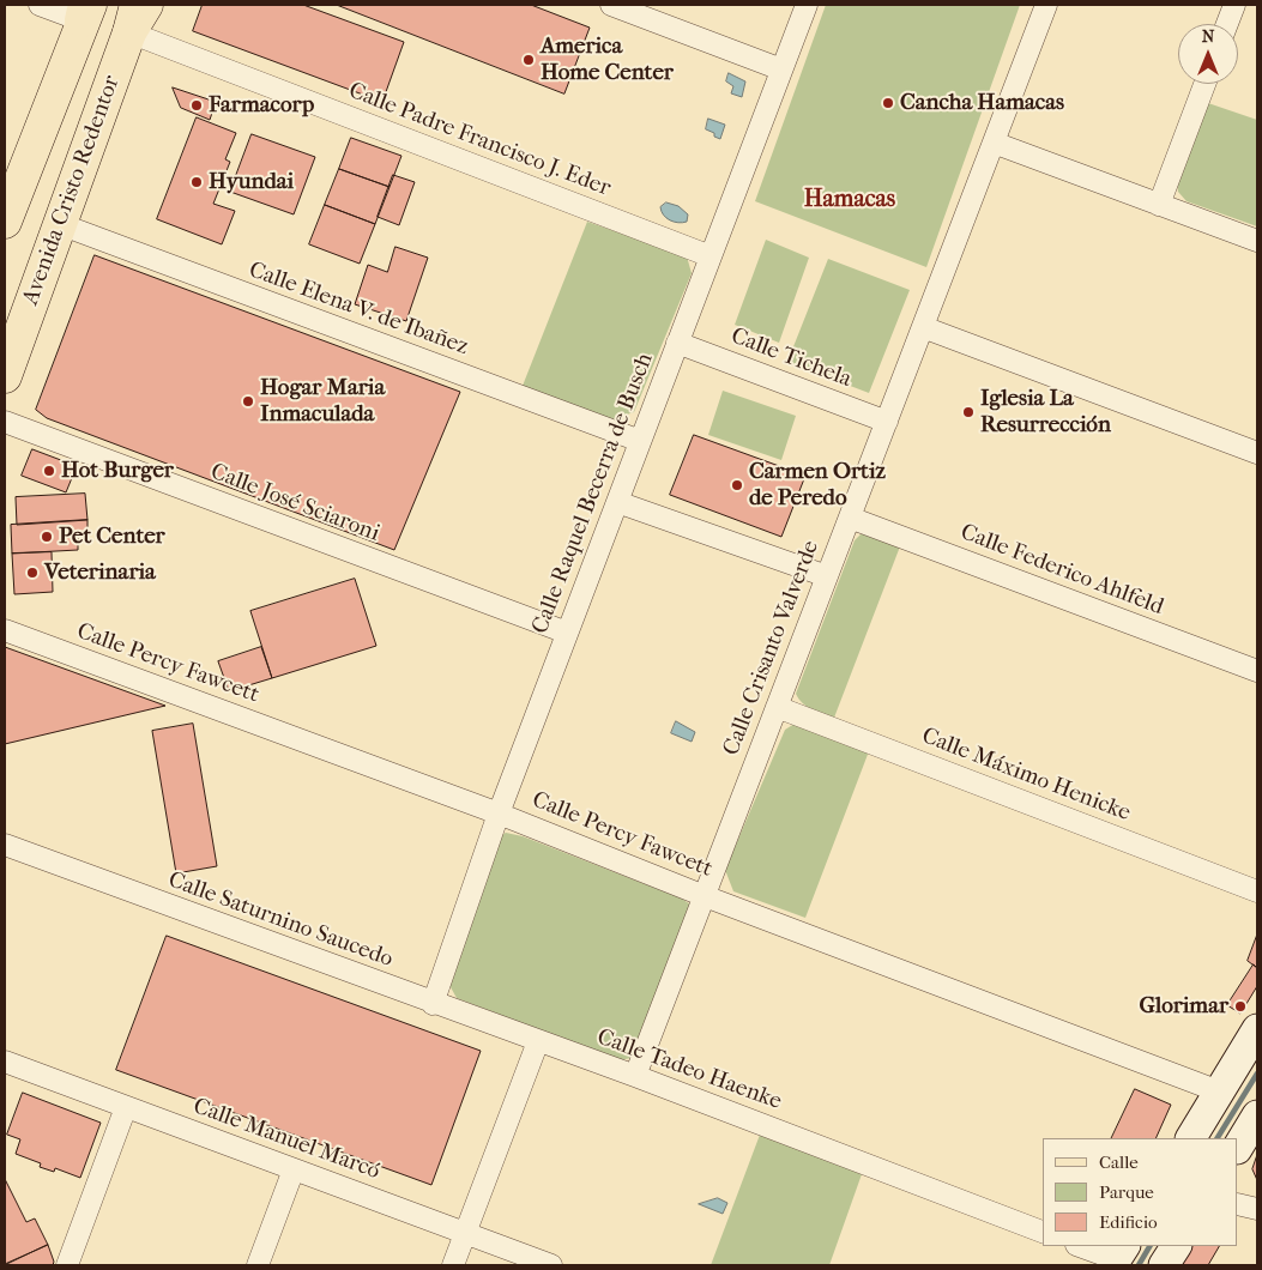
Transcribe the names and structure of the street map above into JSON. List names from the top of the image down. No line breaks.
{"streets":{"main road":["Avenida Cristo Redentor"],"street":["Calle Padre Francisco J. Eder","Calle Elena V. de Ibañez","Calle Tichela","Calle Raquel Becerra de Busch","Calle José Sciaroni","Calle Federico Ahlfeld","Calle Crisanto Valverde","Calle Percy Fawcett","Calle Máximo Henicke","Calle Saturnino Saucedo","Calle Tadeo Haenke","Calle Manuel Marcó"]},"crossings":[["Calle Padre Francisco J. Eder","Avenida Cristo Redentor"],["Calle Padre Francisco J. Eder","Calle Raquel Becerra de Busch"],["Avenida Cristo Redentor","Calle Elena V. de Ibañez"],["Calle Elena V. de Ibañez","Calle Raquel Becerra de Busch"],["Calle Tichela","Calle Raquel Becerra de Busch"],["Calle Tichela","Calle Crisanto Valverde"],["Calle Raquel Becerra de Busch","Calle José Sciaroni"],["Calle Raquel Becerra de Busch","Calle Percy Fawcett"],["Calle Raquel Becerra de Busch","Calle Saturnino Saucedo"],["Calle Federico Ahlfeld","Calle Crisanto Valverde"],["Calle Crisanto Valverde","Calle Percy Fawcett"],["Calle Crisanto Valverde","Calle Máximo Henicke"],["Calle Crisanto Valverde","Calle Tadeo Haenke"],["Calle Saturnino Saucedo","Calle Tadeo Haenke"]],"districts":["Hamacas"],"places":["America Home Center","Cancha Hamacas","Farmacorp","Hyundai","Hogar Maria Inmaculada","Iglesia La Resurrección","Hot Burger","Carmen Ortiz de Peredo","Pet Center","Veterinaria","Glorimar"],"legend":["Calle","Parque","Edificio"],"north":"top"}
